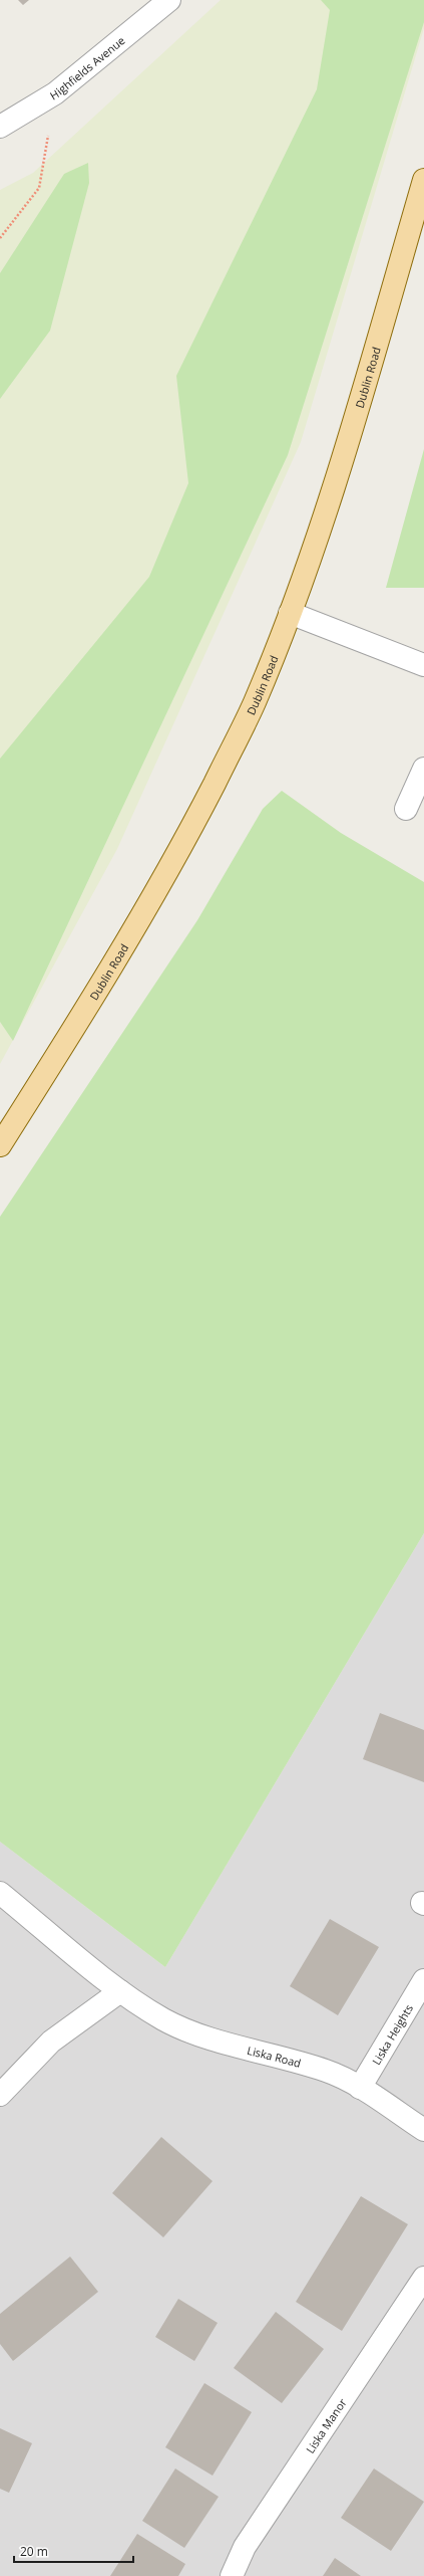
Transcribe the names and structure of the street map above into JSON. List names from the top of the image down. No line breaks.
{"streets":{"main road":["Dublin Road"],"street":["Highfields Avenue","Liska Heights","Liska Road","Liska Manor"]},"crossings":[["Liska Heights","Liska Road"]],"scale_bar":"20 m"}
